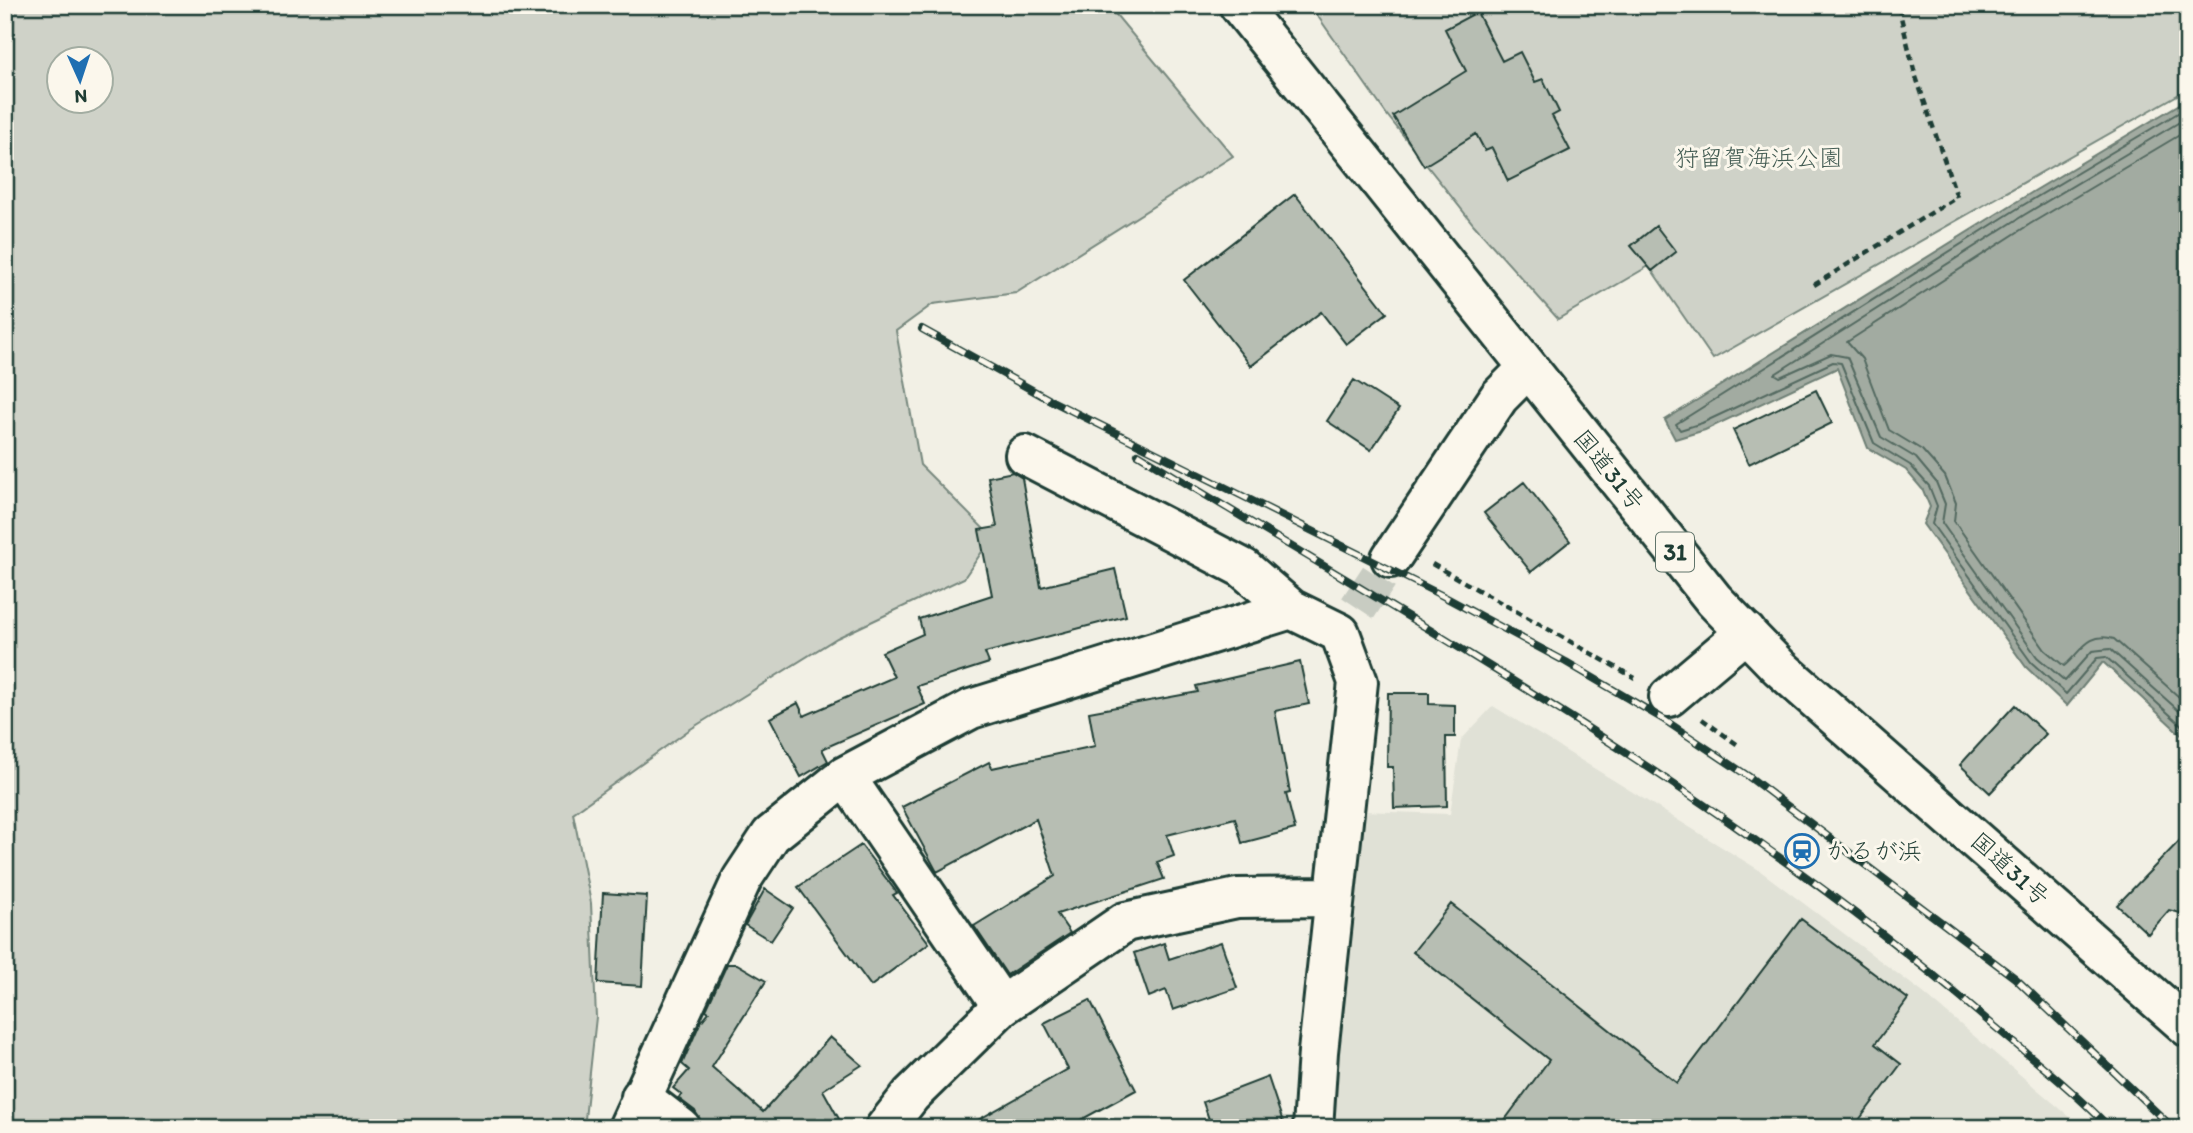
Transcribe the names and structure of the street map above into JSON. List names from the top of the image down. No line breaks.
{"streets":{"main road":["国道31号","31"]},"parks":["狩留賀海浜公園"],"places":{"station":["かるが浜"]},"north":"bottom"}
